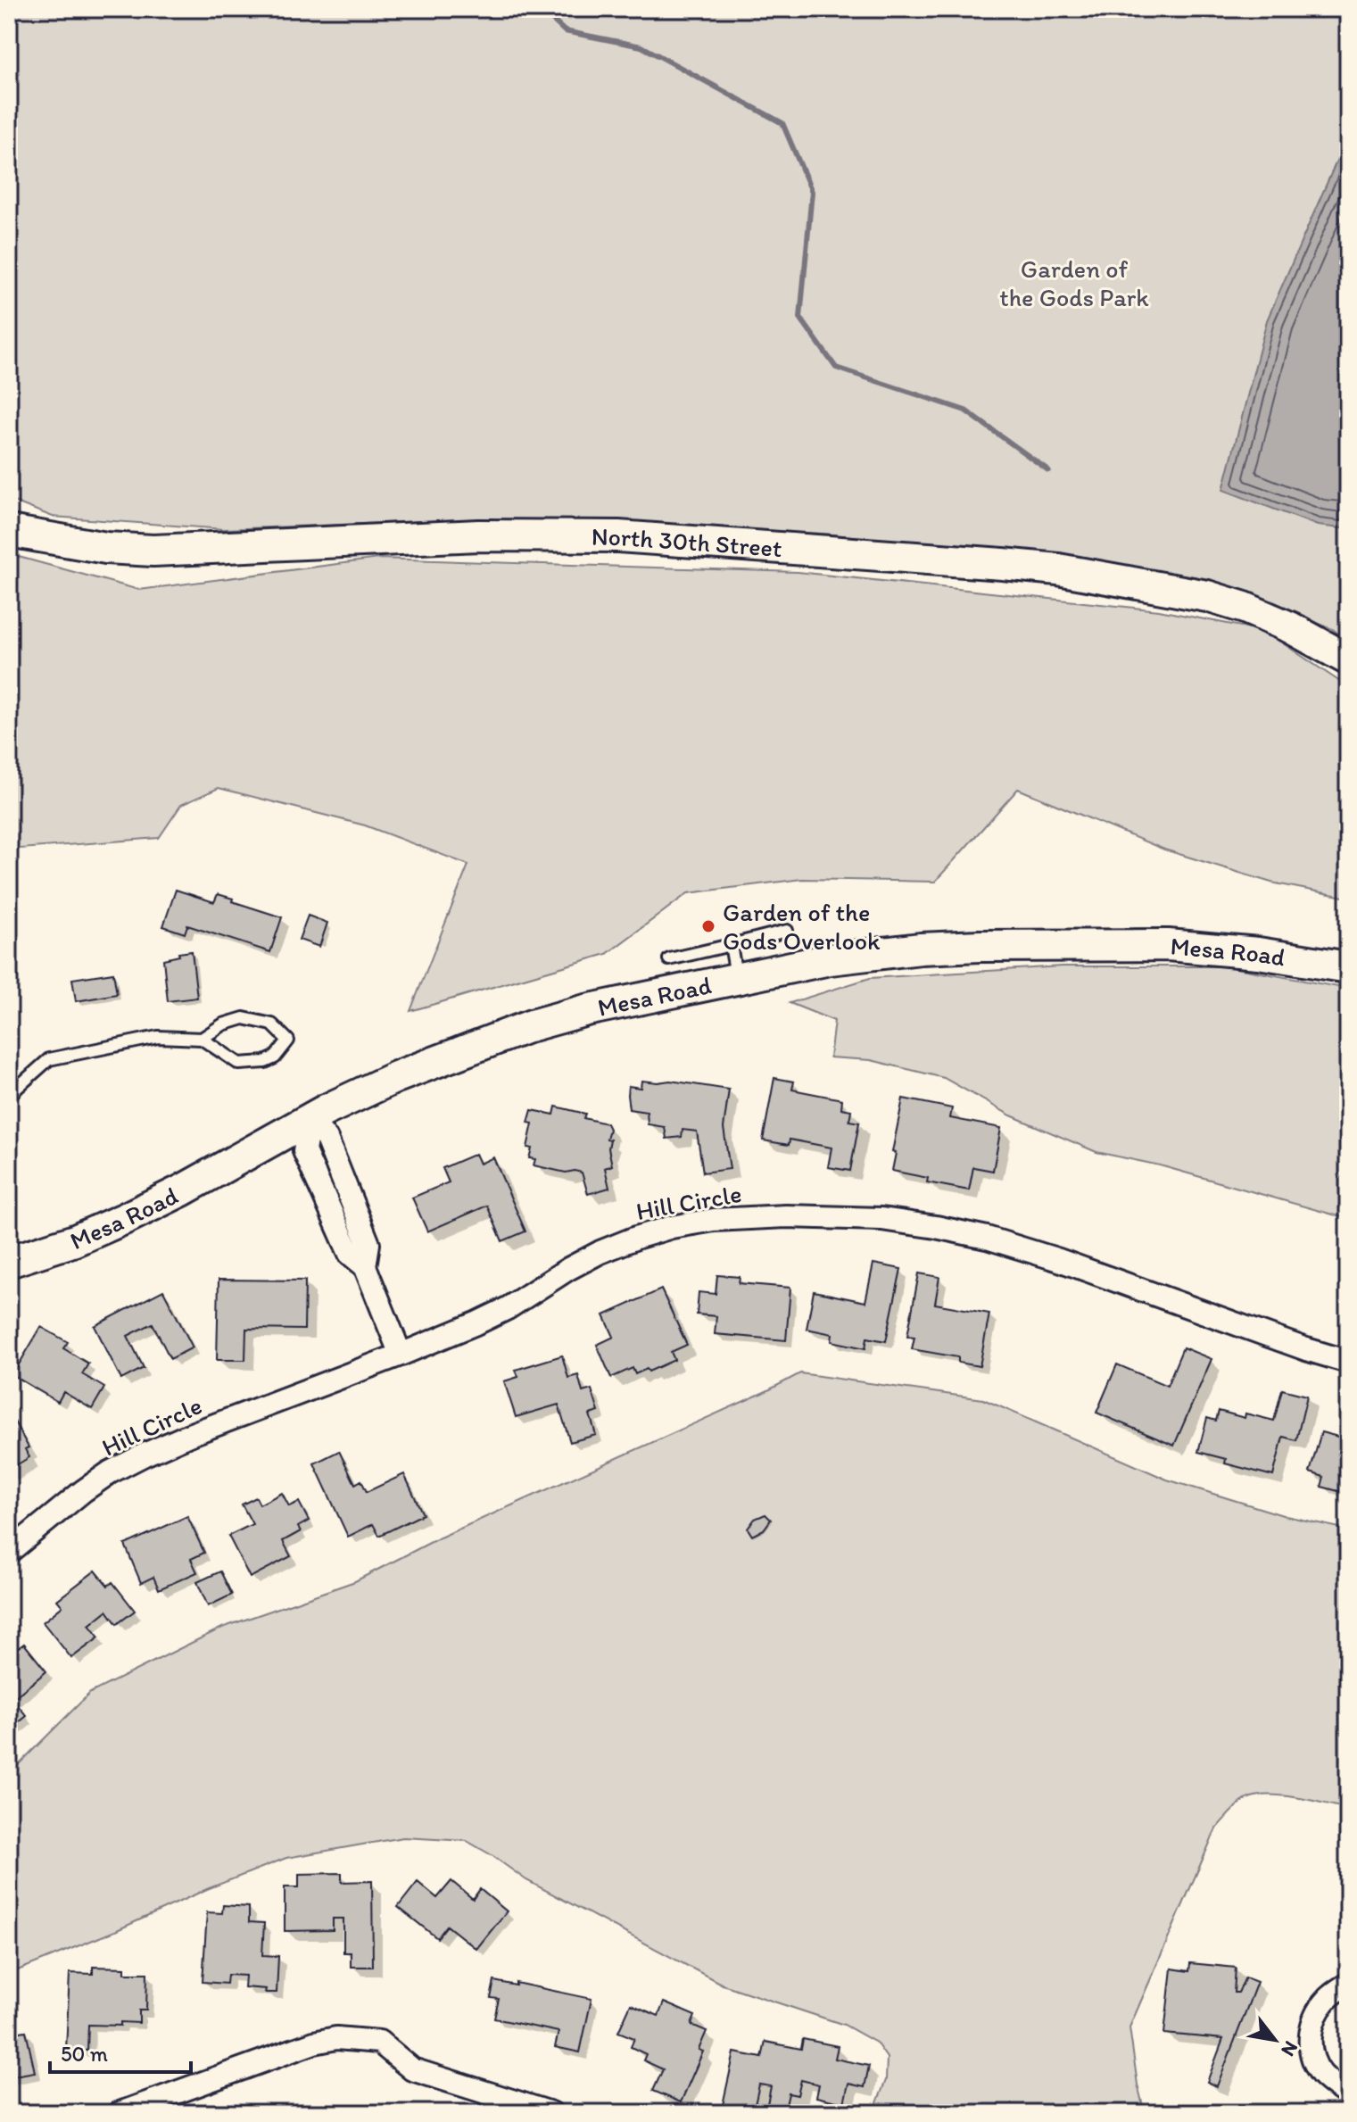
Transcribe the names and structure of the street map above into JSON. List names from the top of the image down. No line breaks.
{"streets":{"main road":["North 30th Street","Mesa Road"],"street":["Hill Circle"]},"parks":["Garden of the Gods Park"],"places":["Garden of the Gods Overlook"],"scale_bar":"50 m","north":"bottom right"}
